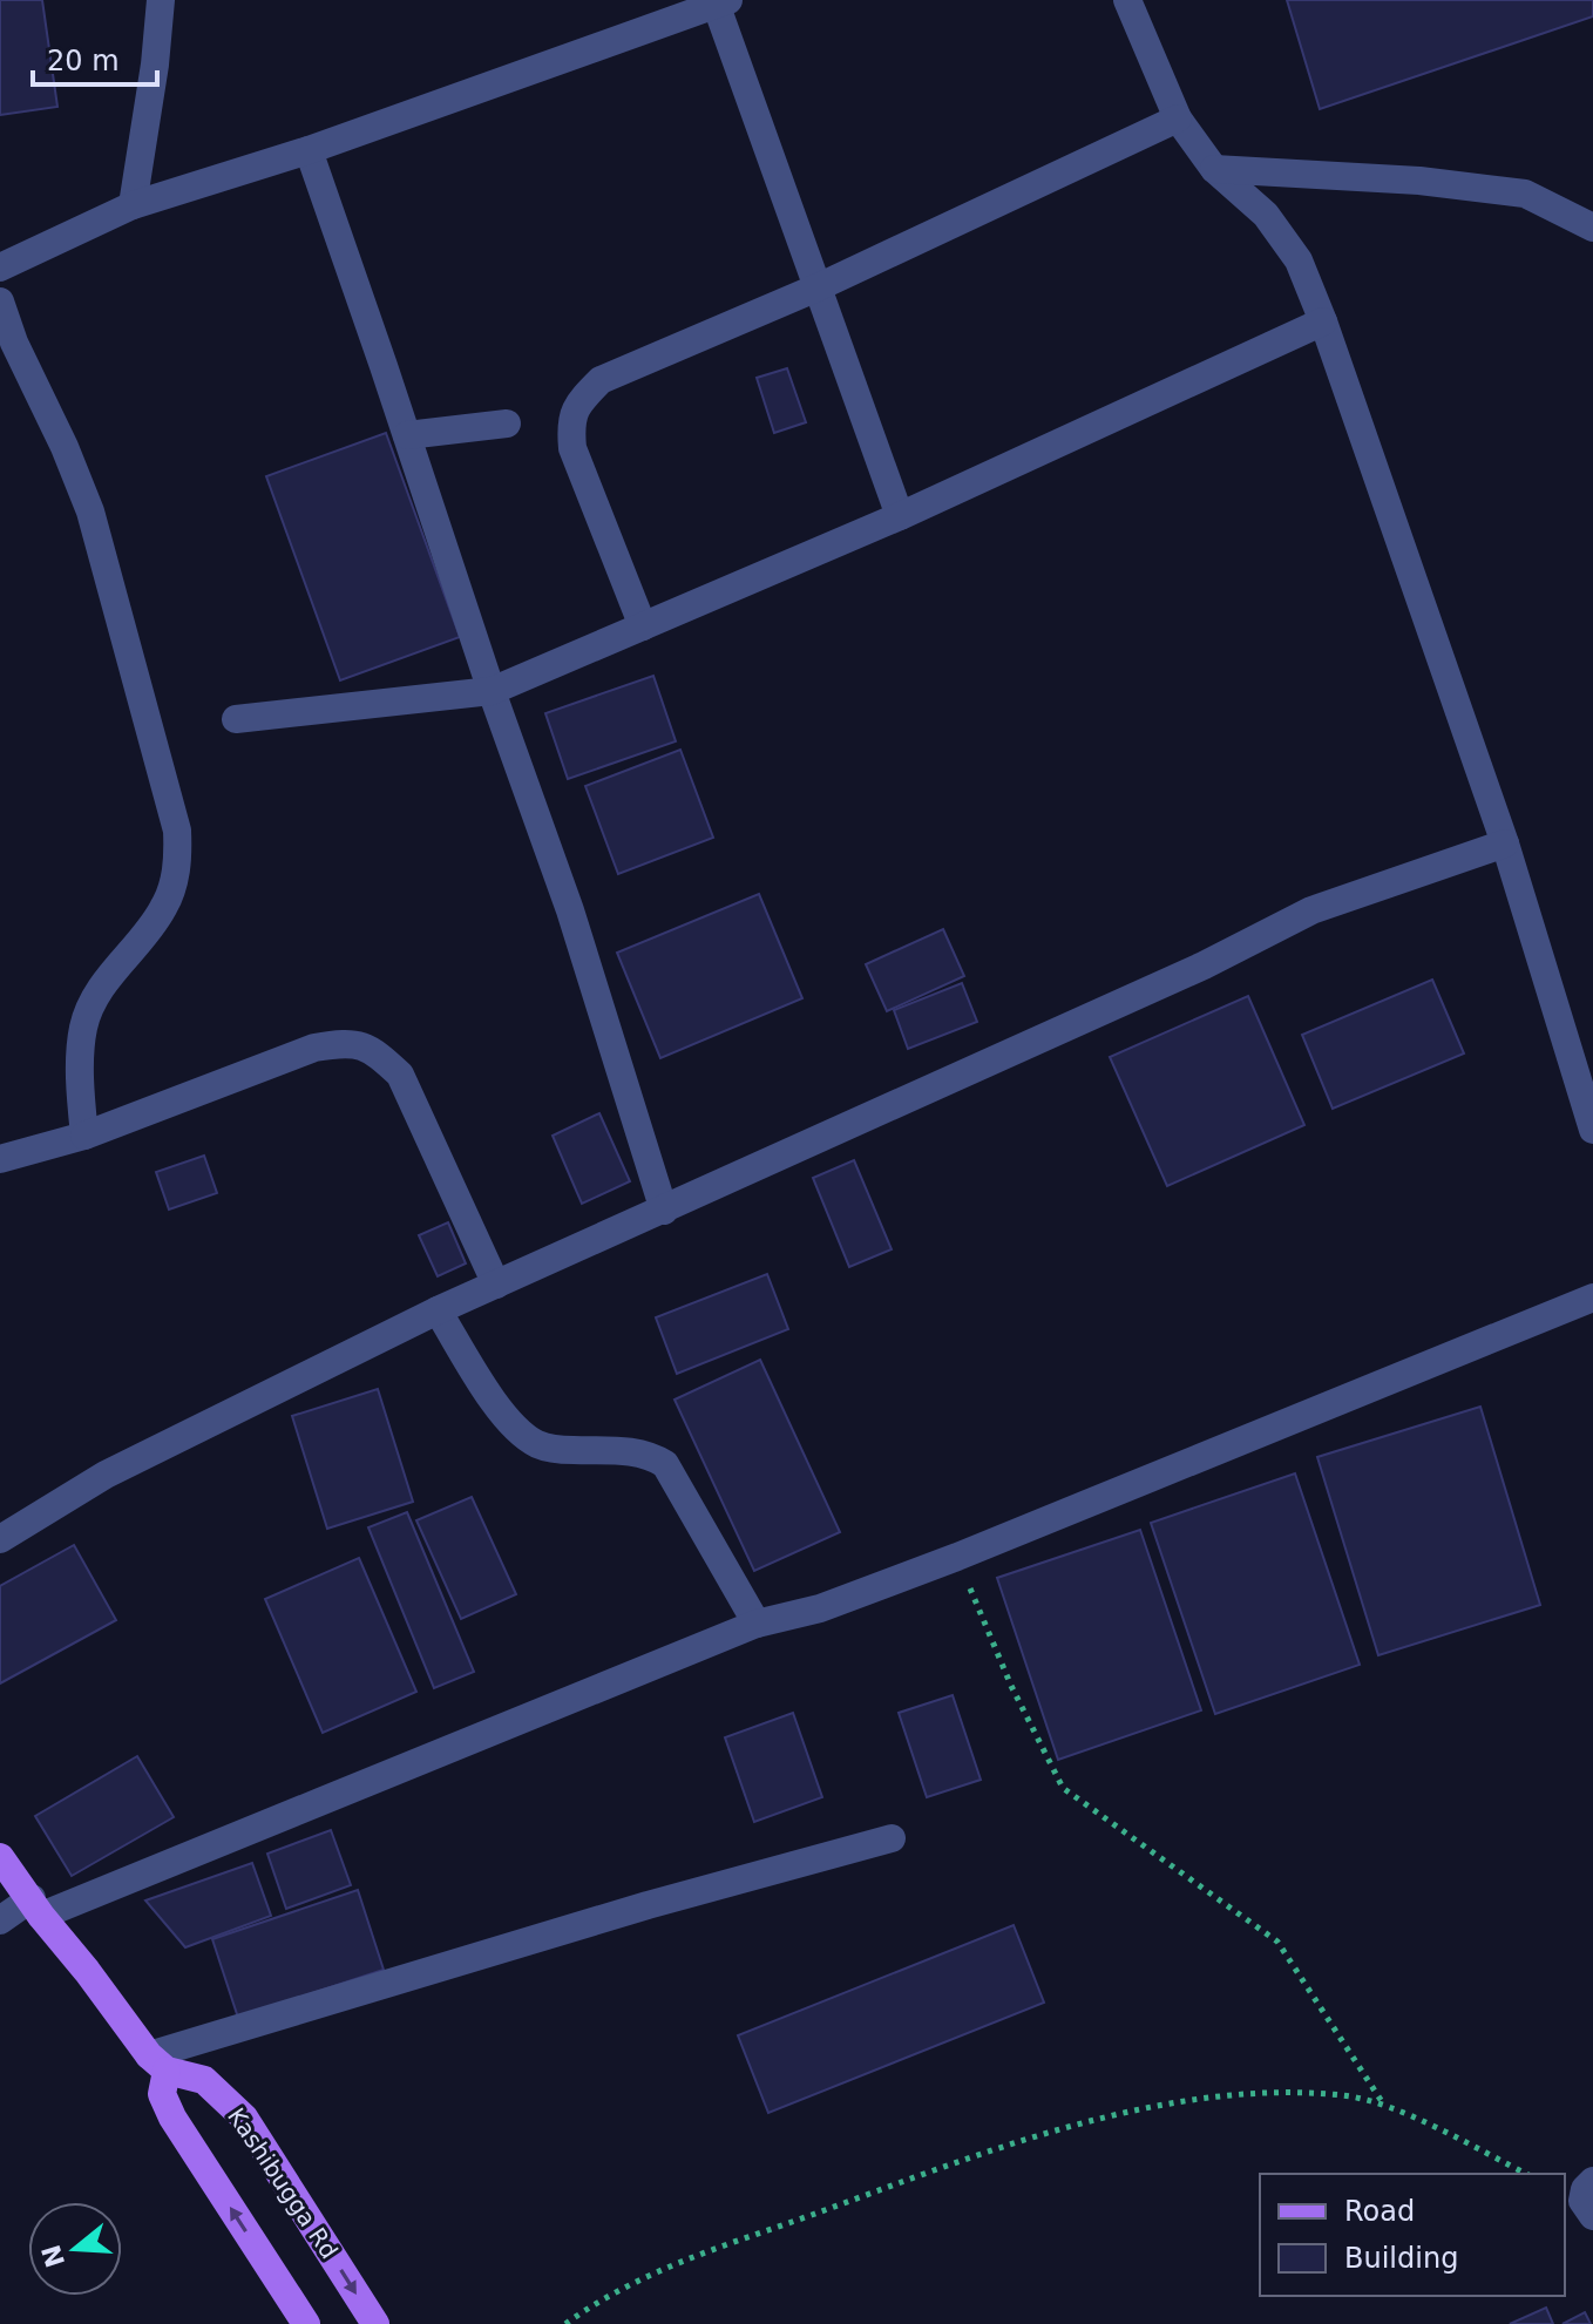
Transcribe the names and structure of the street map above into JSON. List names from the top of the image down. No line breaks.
{"streets":{"main road":["Kashibugga Rd"]},"legend":["Road","Building"],"scale_bar":"20 m","north":"left"}
